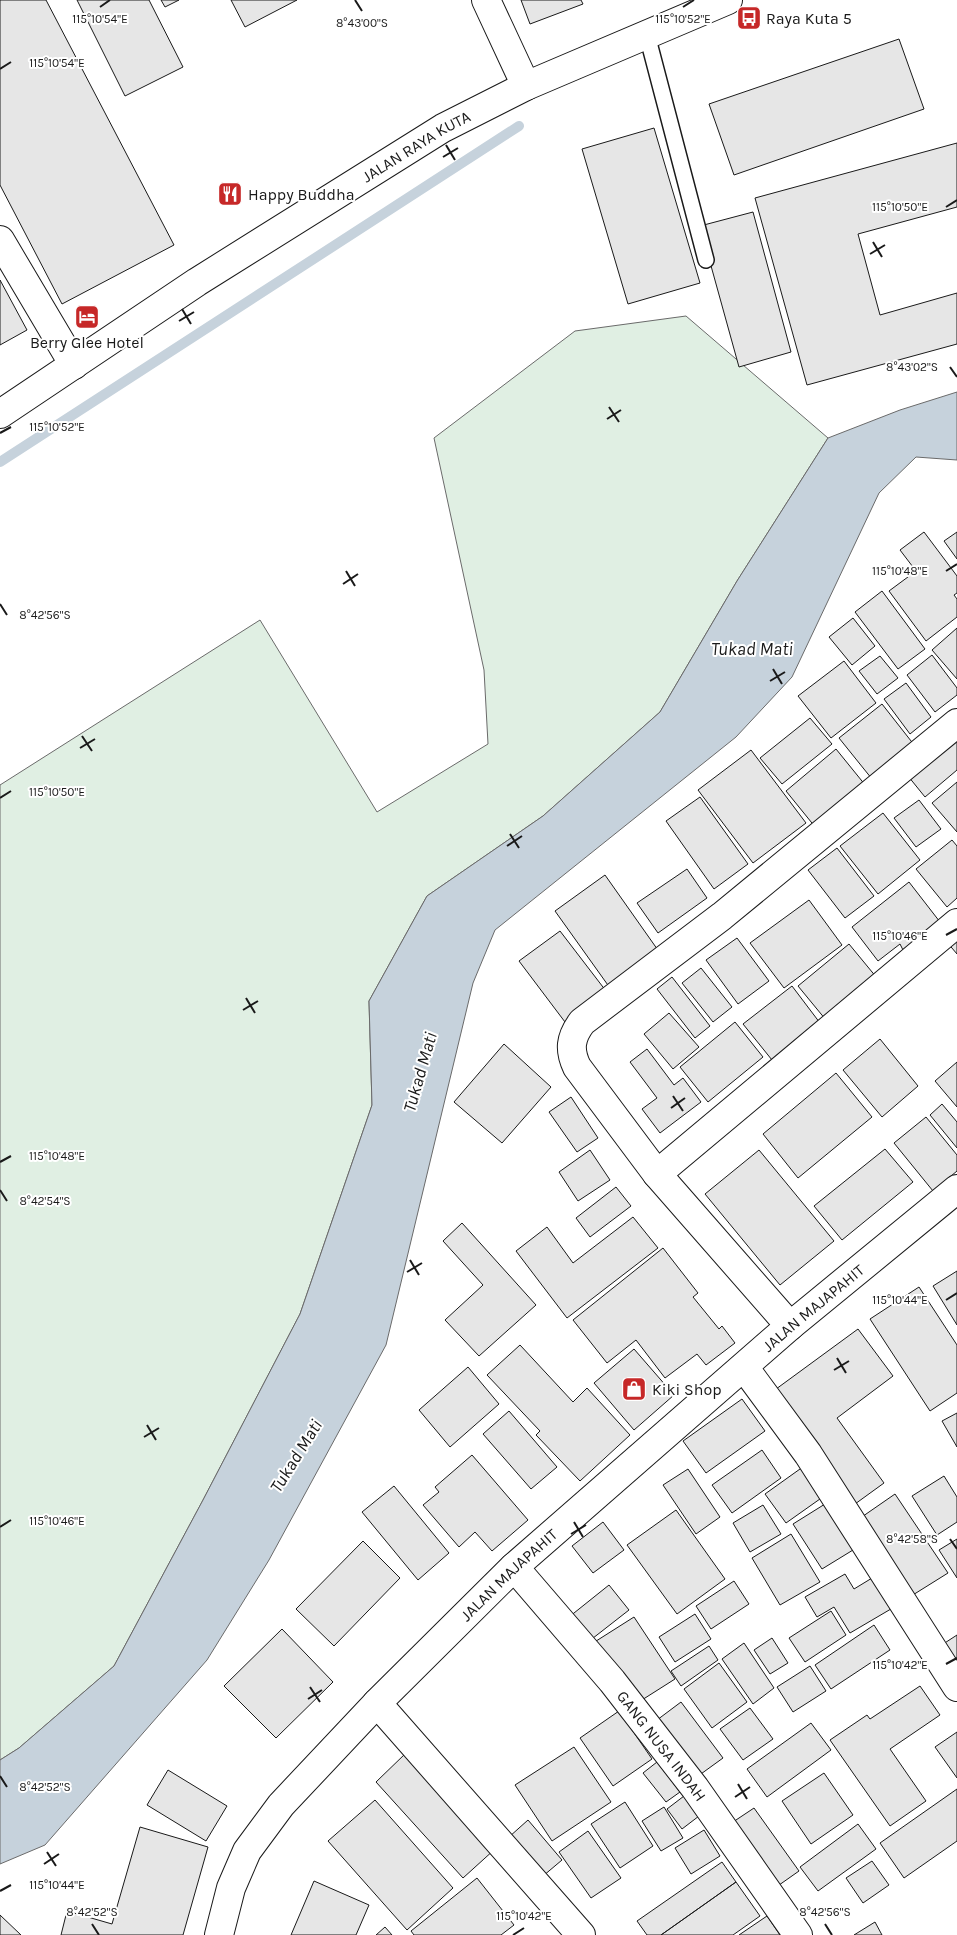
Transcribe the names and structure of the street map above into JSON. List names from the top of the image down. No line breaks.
{"streets":{"street":["JALAN RAYA KUTA","JALAN MAJAPAHIT","GANG NUSA INDAH"]},"crossings":[["JALAN MAJAPAHIT","GANG NUSA INDAH"]],"water":["Tukad Mati"],"places":{"bus stop":["Raya Kuta 5"],"restaurant":["Happy Buddha"],"hotel":["Berry Glee Hotel"],"shop":["Kiki Shop"]},"coordinates":["115°10'54\"E","115°10'52\"E","8°43'00\"S","115°10'50\"E","8°43'02\"S","115°10'48\"E","8°42'56\"S","115°10'46\"E","8°42'54\"S","115°10'44\"E","8°42'58\"S","115°10'42\"E","8°42'52\"S"]}
